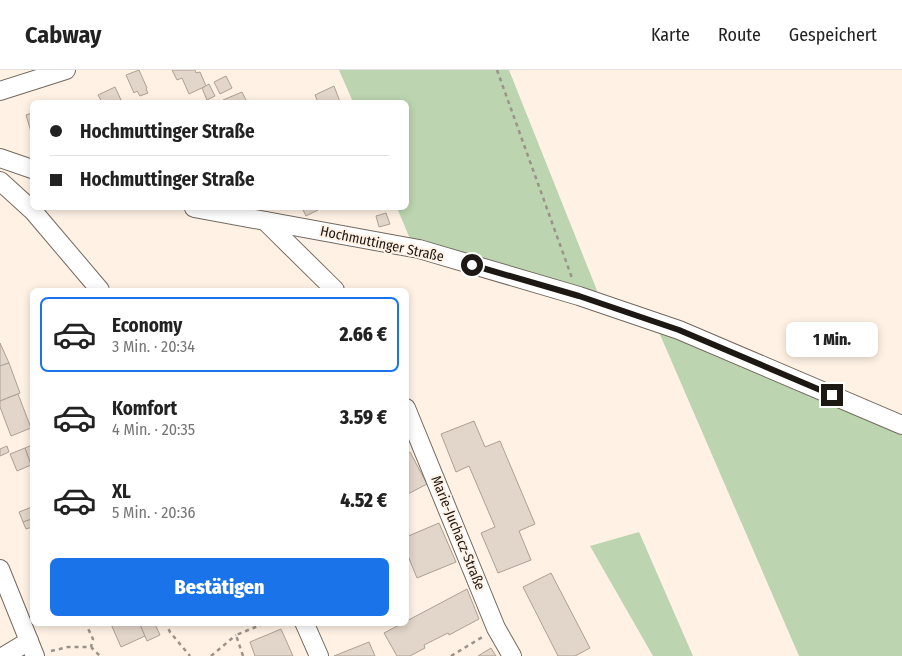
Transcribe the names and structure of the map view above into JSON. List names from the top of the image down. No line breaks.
{"streets":{"street":["Hochmuttinger Straße","Marie-Juchacz-Straße"]},"page":{"header":"Cabway","nav":["Karte","Route","Gespeichert"],"banner":["Hochmuttinger Straße","Hochmuttinger Straße"],"list":[{"name":"Economy","note":"3 Min. · 20:34","value":"2.66 €"},{"name":"Komfort","note":"4 Min. · 20:35","value":"3.59 €"},{"name":"XL","note":"5 Min. · 20:36","value":"4.52 €"}],"bubble":"1 Min.","buttons":"Bestätigen"}}
